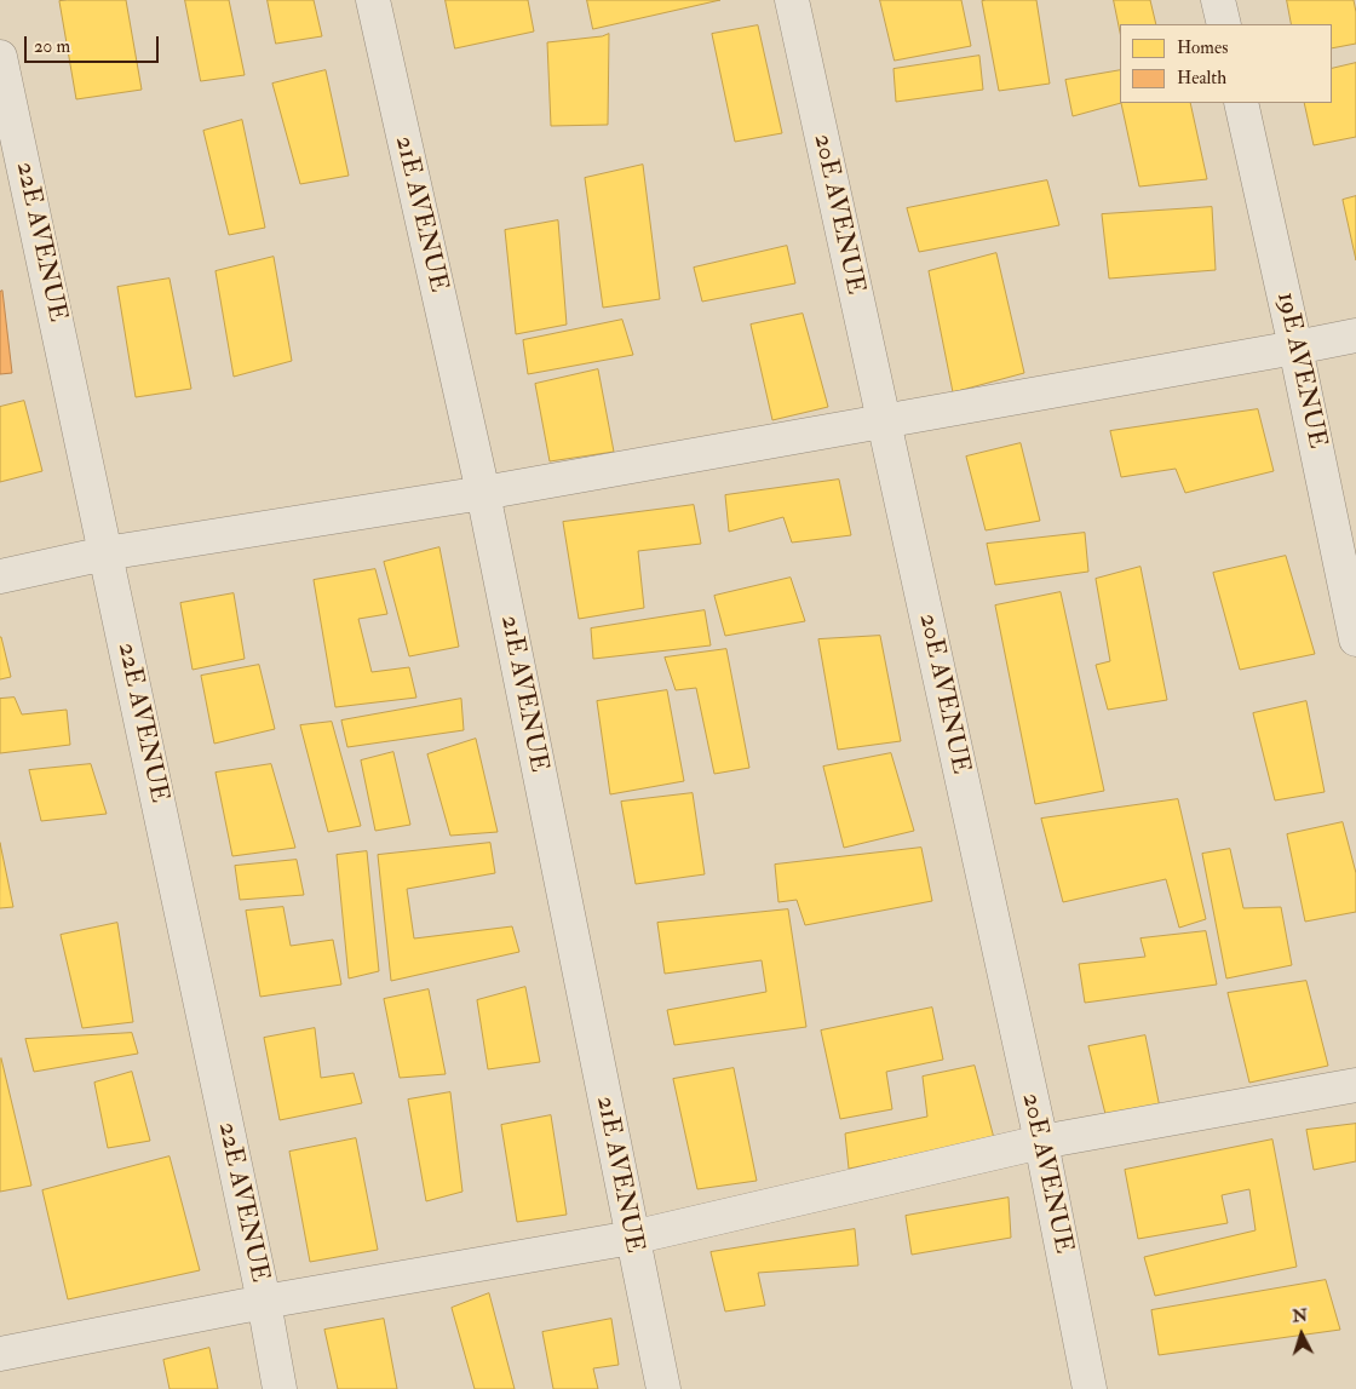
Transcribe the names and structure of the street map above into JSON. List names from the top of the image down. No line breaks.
{"streets":{"street":["21E AVENUE","20E AVENUE","22E AVENUE","19E AVENUE"]},"legend":["Homes","Health"],"scale_bar":"20 m","north":"top"}
